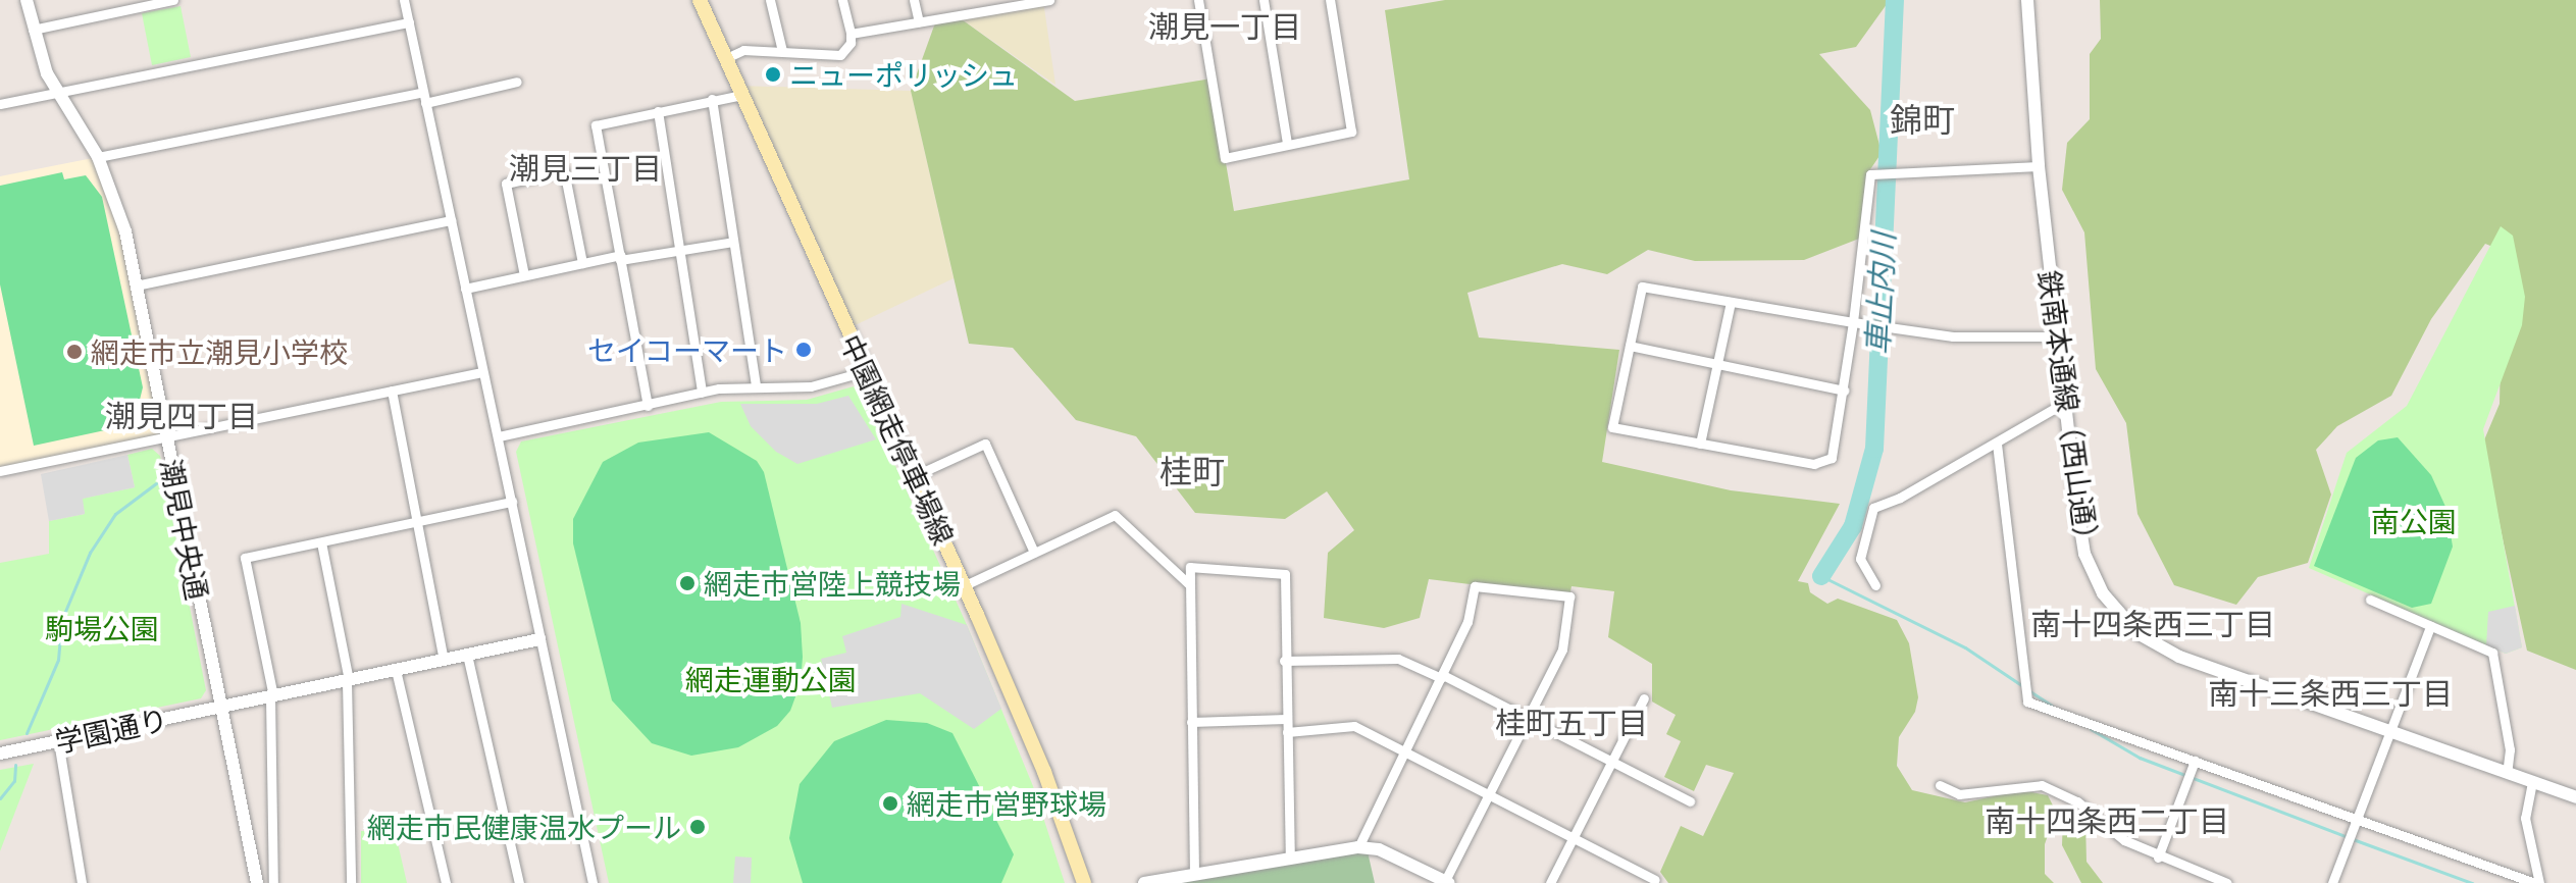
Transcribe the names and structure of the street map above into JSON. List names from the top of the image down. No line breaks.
{"streets":{"main road":["中園網走停車場線"],"street":["鉄南本通線（西山通）","潮見中央通","学園通り"]},"crossings":[["潮見中央通","学園通り"]],"districts":["潮見一丁目","錦町","潮見三丁目","潮見四丁目","桂町","南十四条西三丁目","南十三条西三丁目","桂町五丁目","南十四条西二丁目"],"water":["車止内川"],"parks":["南公園","駒場公園","網走運動公園"],"places":["ニューポリッシュ","セイコーマート","網走市立潮見小学校","網走市営陸上競技場","網走市営野球場","網走市民健康温水プール"]}
